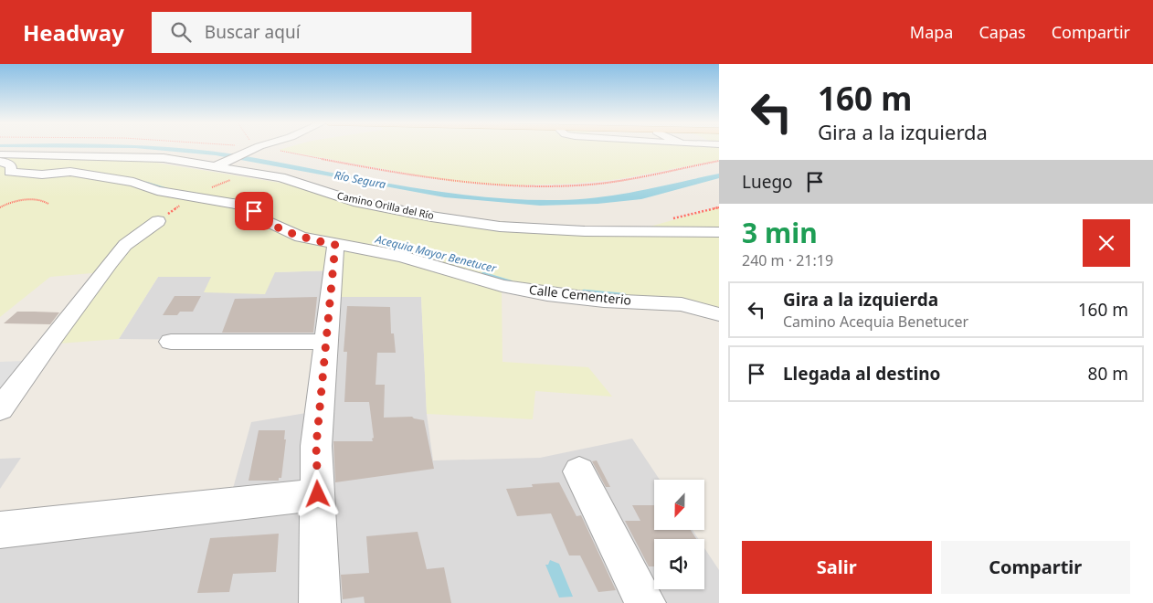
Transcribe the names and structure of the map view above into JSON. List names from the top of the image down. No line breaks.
{"streets":{"street":["Camino Orilla del Río","Calle Cementerio"]},"water":["Río Segura","Acequia Mayor Benetucer"],"north":"bottom","page":{"header":"Headway","search":"Buscar aquí","nav":["Mapa","Capas","Compartir"],"turn":["160 m","Gira a la izquierda"],"then":"Luego","heading":["3 min","240 m · 21:19"],"list":[{"name":"Gira a la izquierda","note":"Camino Acequia Benetucer","value":"160 m"},{"name":"Llegada al destino","value":"80 m"}],"buttons":["Salir","Compartir"]}}
